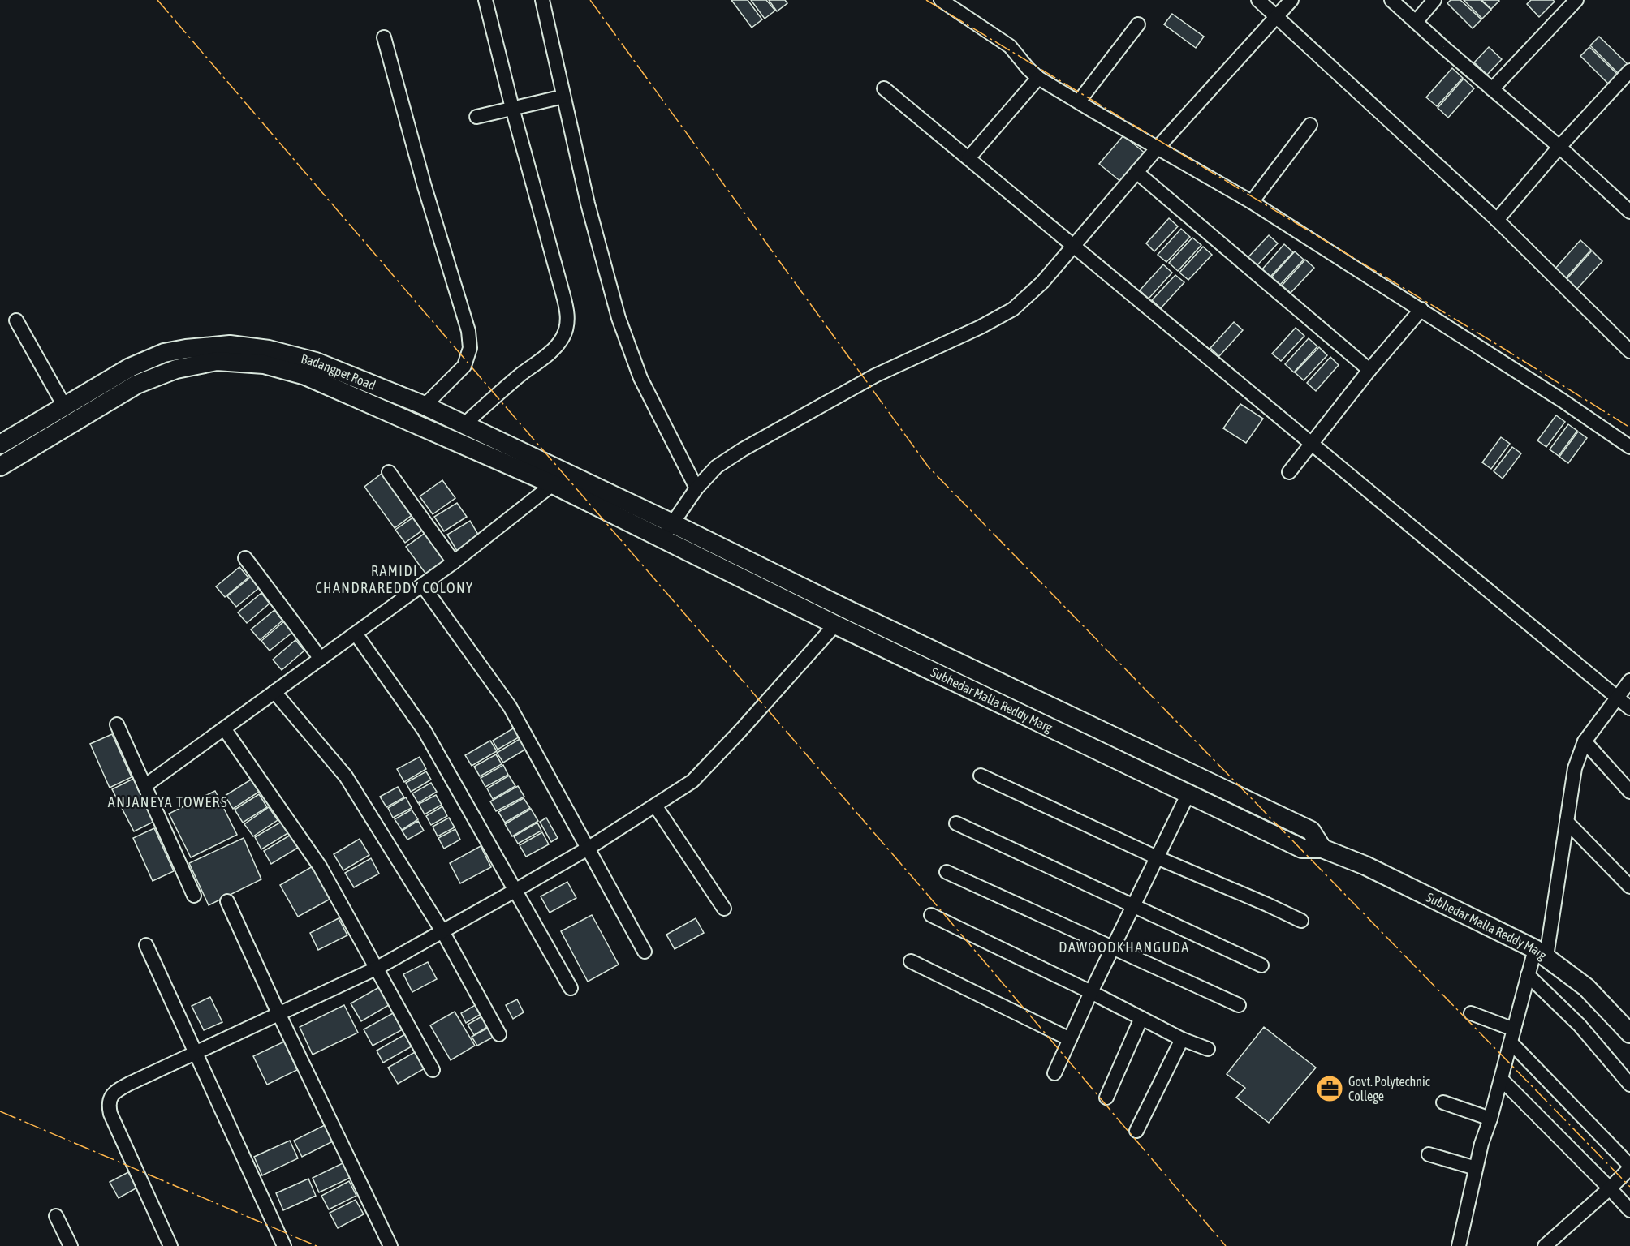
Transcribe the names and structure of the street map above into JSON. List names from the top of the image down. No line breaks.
{"streets":{"main road":["Badangpet Road","Subhedar Malla Reddy Marg"]},"crossings":[["Badangpet Road","Subhedar Malla Reddy Marg"]],"districts":["RAMIDI CHANDRAREDDY COLONY","ANJANEYA TOWERS","DAWOODKHANGUDA"],"places":{"office":["Govt. Polytechnic College"]}}
